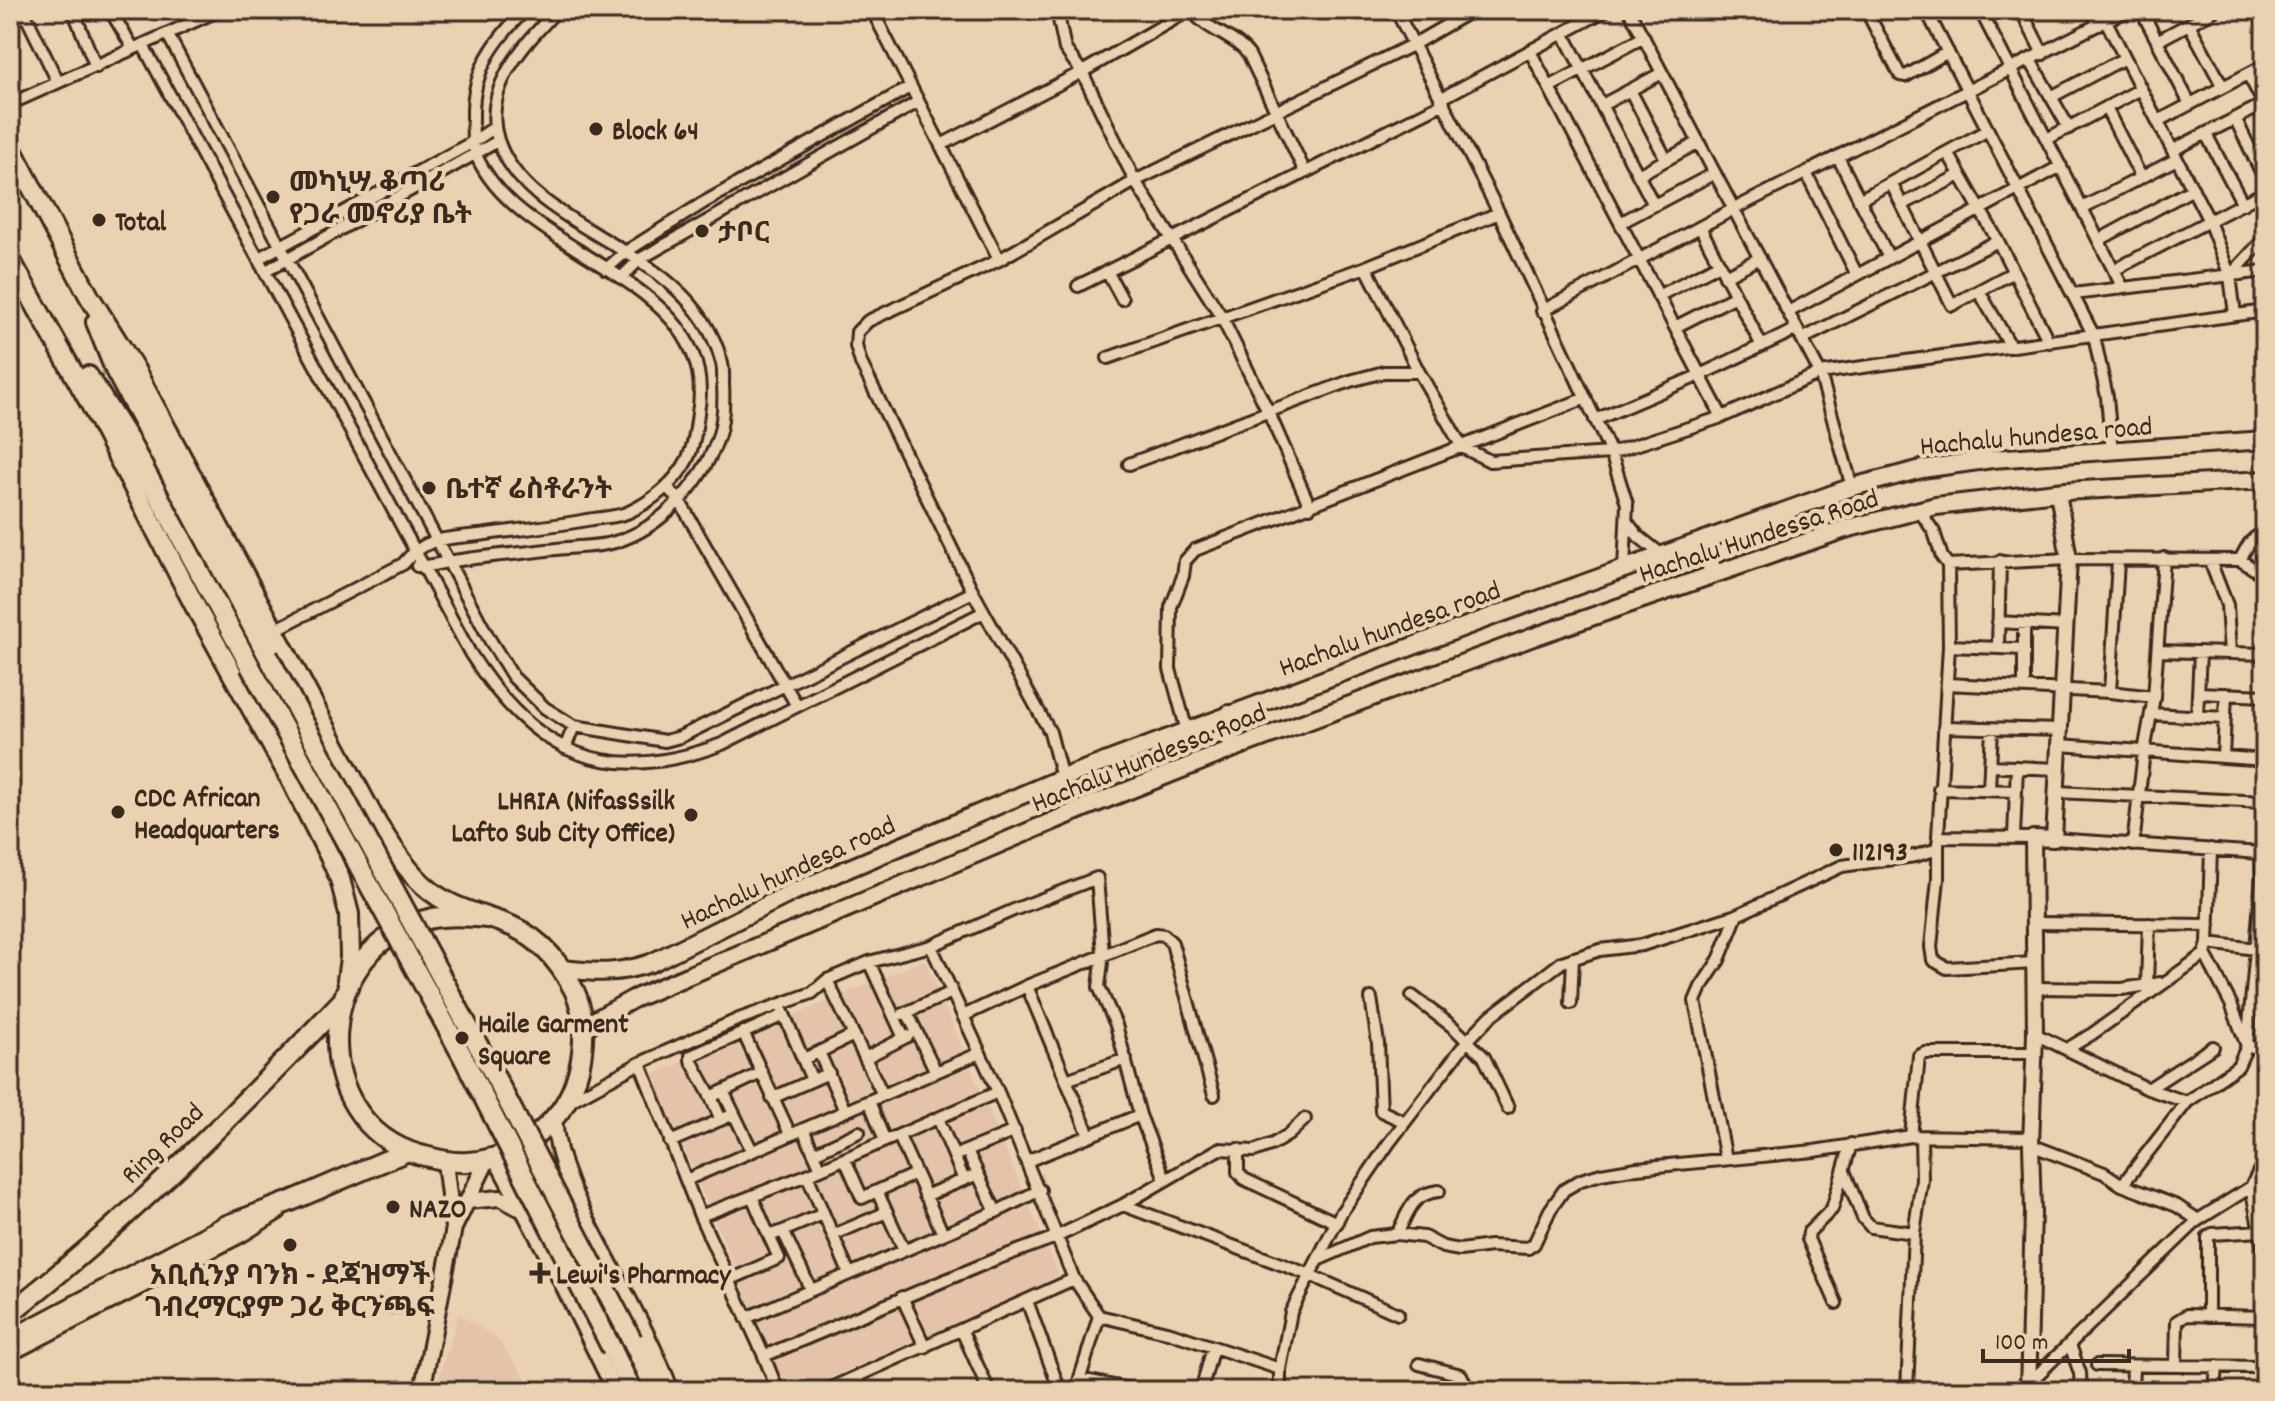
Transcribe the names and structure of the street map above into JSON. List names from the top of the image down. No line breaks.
{"streets":{"highway":["Ring Road"],"main road":["Hachalu hundesa road","Hachalu Hundessa Road"]},"crossings":[["Hachalu hundesa road","Hachalu Hundessa Road"],["Hachalu hundesa road","Ring Road"],["Hachalu Hundessa Road","Ring Road"]],"places":{"other":["Block 64","መካኒሣ ቆጣሪ የጋራ መኖሪያ ቤት","Total","ታቦር","ቤተኛ ሬስቶራንት","CDC African Headquarters","LHRIA (NifasSsilk Lafto Sub City Office)","112193","Haile Garment Square","NAZO","አቢሲንያ ባንክ - ደጃዝማች ገብረማርያም ጋሪ ቅርንጫፍ"],"health":["Lewi's Pharmacy"]},"scale_bar":"100 m"}
